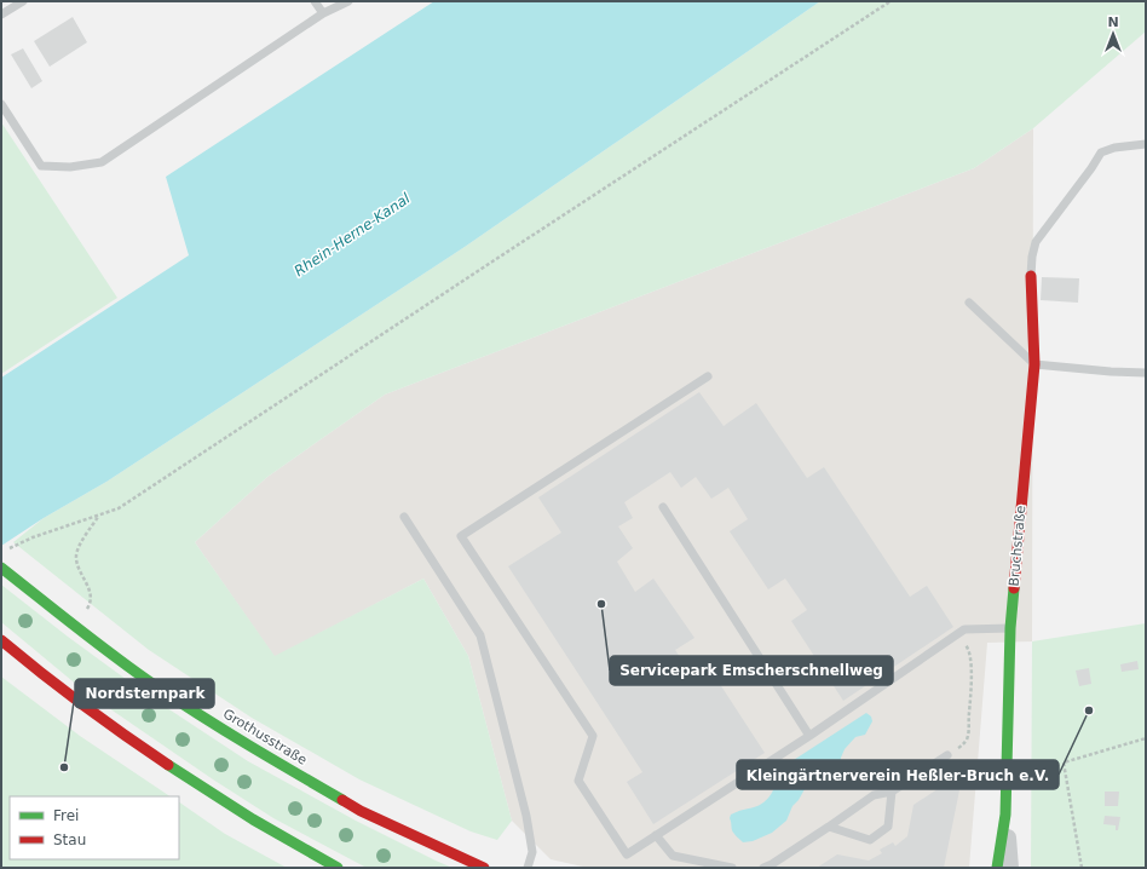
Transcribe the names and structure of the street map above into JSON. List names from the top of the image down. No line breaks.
{"streets":{"main road":["Bruchstraße","Grothusstraße"]},"water":["Rhein-Herne-Kanal"],"places":["Servicepark Emscherschnellweg","Kleingärtnerverein Heßler-Bruch e.V.","Nordsternpark"],"legend":["Frei","Stau"],"north":"top"}
